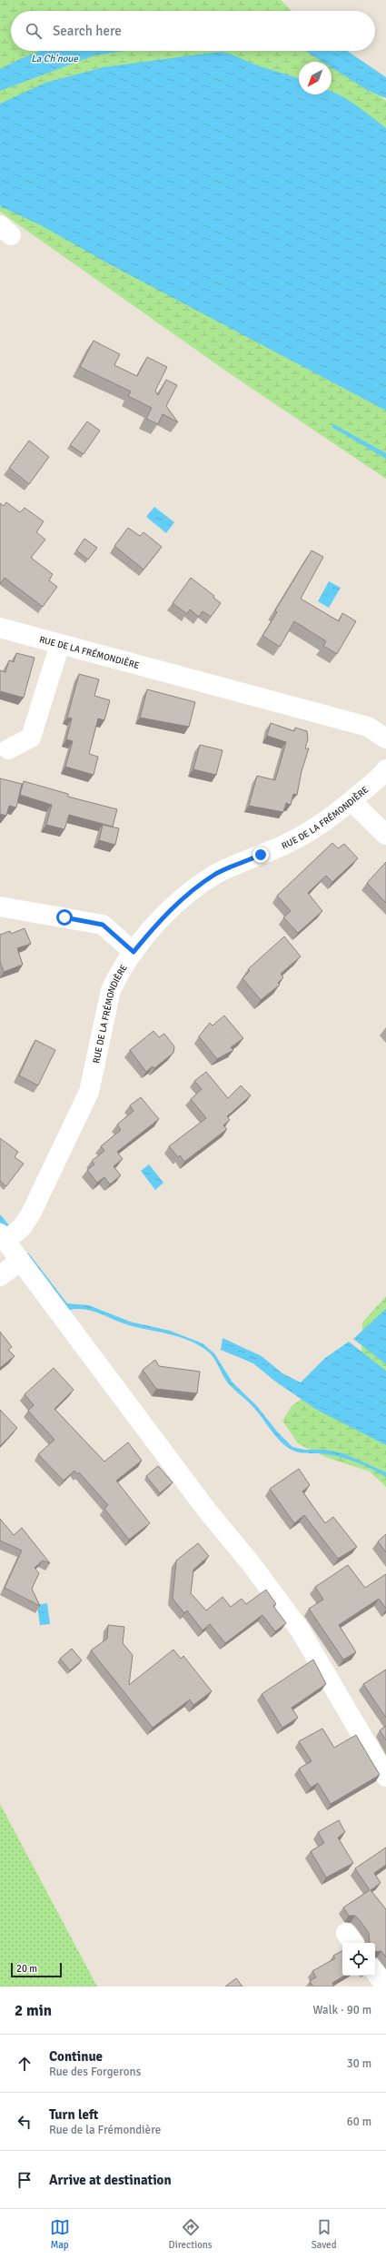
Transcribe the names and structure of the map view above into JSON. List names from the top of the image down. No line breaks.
{"streets":{"street":["RUE DE LA FRÉMONDIÈRE"]},"water":["La Ch'noue"],"scale_bar":"20 m","north":"bottom left","page":{"search":"Search here","scale":"20 m","heading":["2 min","Walk · 90 m"],"list":[["Continue","Rue des Forgerons","30 m"],["Turn left","Rue de la Frémondière","60 m"],"Arrive at destination"],"nav":["Map","Directions","Saved"]}}
